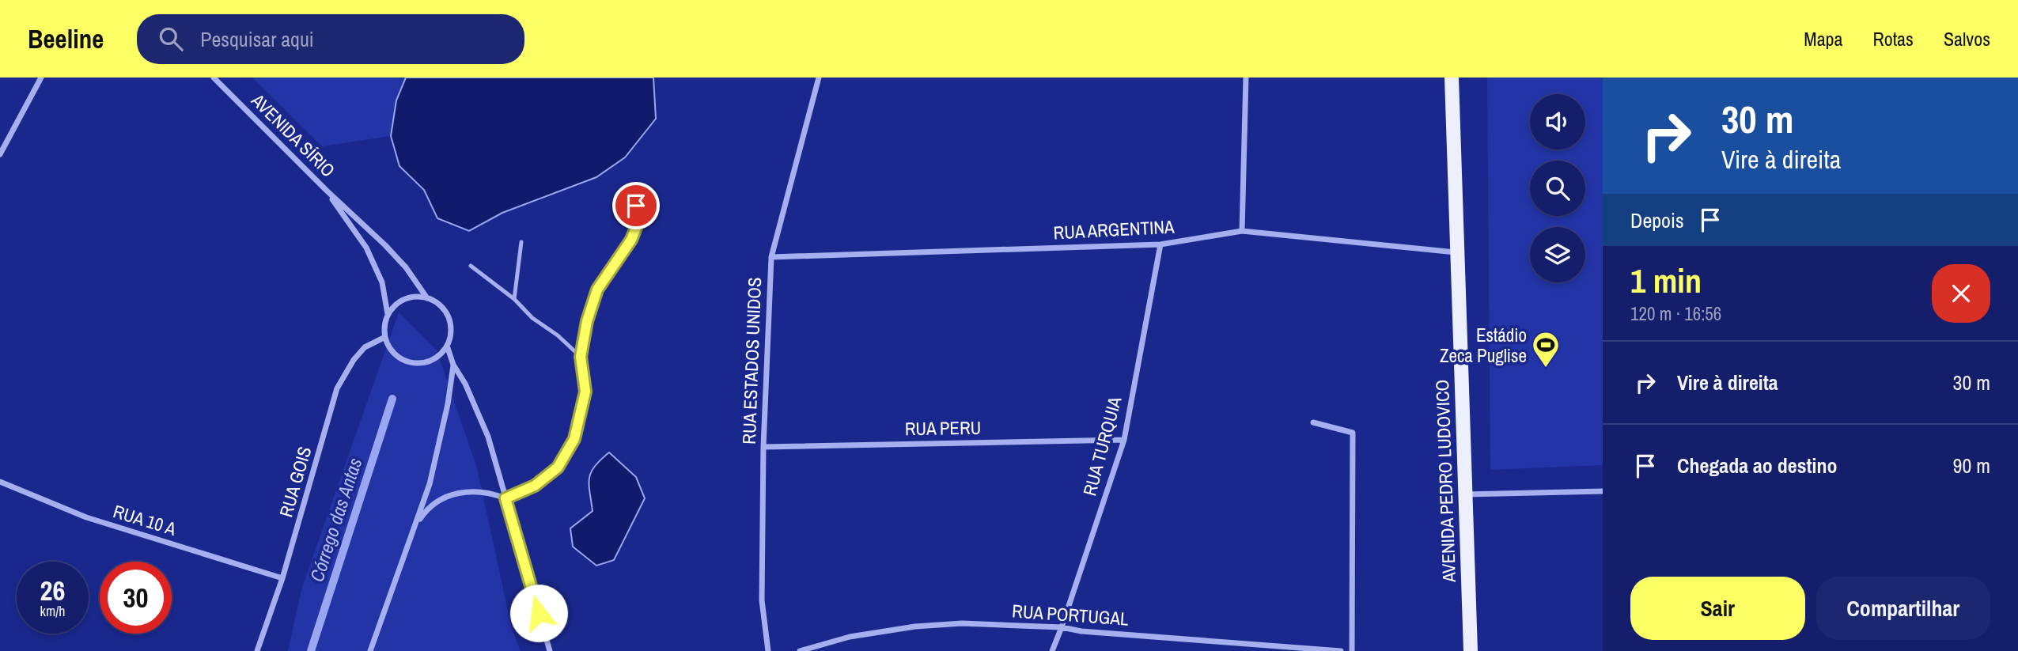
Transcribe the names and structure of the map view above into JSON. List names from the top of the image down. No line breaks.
{"streets":{"main road":["AVENIDA PEDRO LUDOVICO"],"street":["AVENIDA SÍRIO","RUA ARGENTINA","RUA ESTADOS UNIDOS","RUA PERU","RUA TURQUIA","RUA GOIS","RUA 10 A","RUA PORTUGAL"]},"crossings":[["AVENIDA SÍRIO","RUA GOIS"],["RUA ARGENTINA","RUA ESTADOS UNIDOS"],["RUA ARGENTINA","RUA TURQUIA"],["RUA ARGENTINA","AVENIDA PEDRO LUDOVICO"],["RUA ESTADOS UNIDOS","RUA PERU"],["RUA PERU","RUA TURQUIA"],["RUA TURQUIA","RUA PORTUGAL"],["RUA GOIS","RUA 10 A"]],"water":["Córrego das Antas"],"places":{"sports":["Estádio Zeca Puglise"]},"page":{"header":"Beeline","search":"Pesquisar aqui","nav":["Mapa","Rotas","Salvos"],"turn":["30 m","Vire à direita"],"then":"Depois","heading":["1 min","120 m · 16:56"],"list":[{"name":"Vire à direita","value":"30 m"},{"name":"Chegada ao destino","value":"90 m"}],"speed":"26 km/h","limit":"30","buttons":["Sair","Compartilhar"]}}
